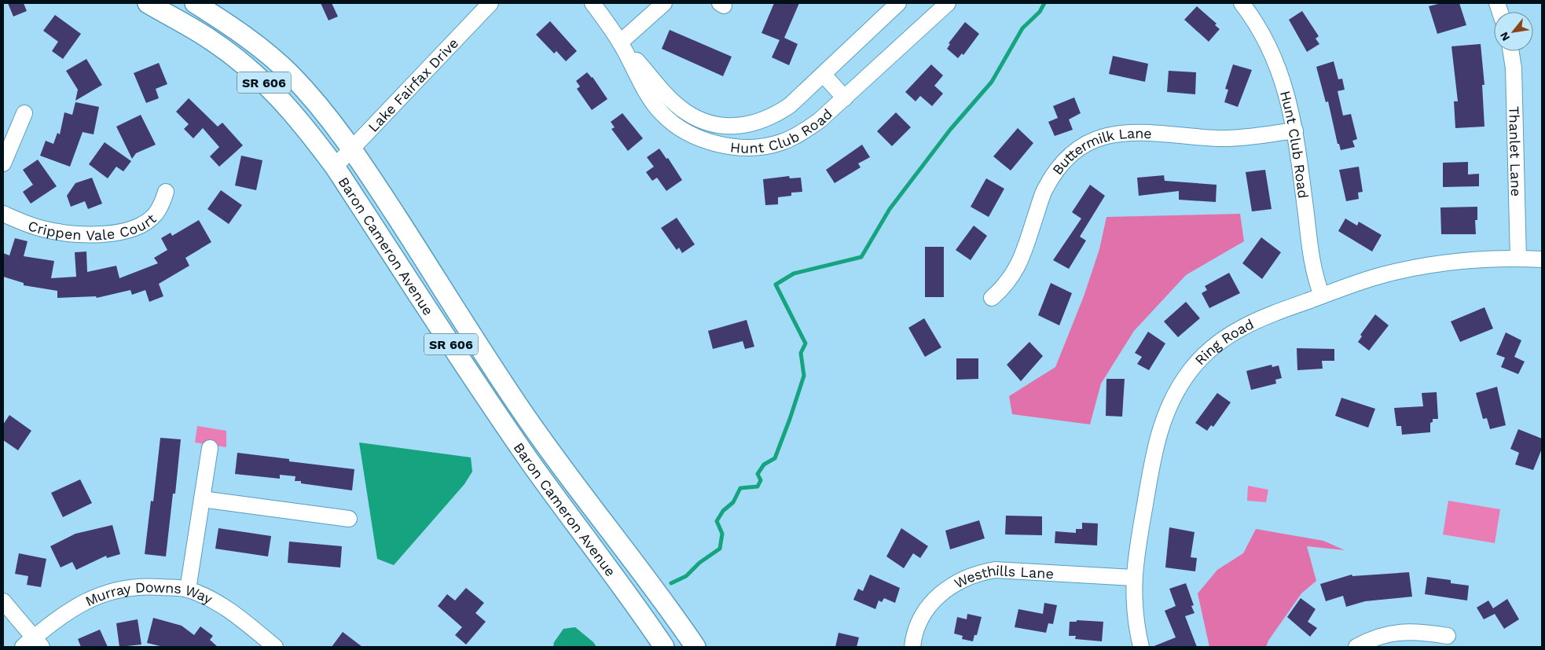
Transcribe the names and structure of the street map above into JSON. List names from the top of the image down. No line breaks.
{"streets":{"main road":["SR 606","Baron Cameron Avenue"],"street":["Lake Fairfax Drive","Hunt Club Road","Thanlet Lane","Buttermilk Lane","Crippen Vale Court","Ring Road","Westhills Lane","Murray Downs Way"]},"crossings":[["Lake Fairfax Drive","Baron Cameron Avenue"],["Hunt Club Road","Buttermilk Lane"],["Hunt Club Road","Ring Road"],["Thanlet Lane","Ring Road"],["Ring Road","Westhills Lane"]],"north":"bottom left"}
